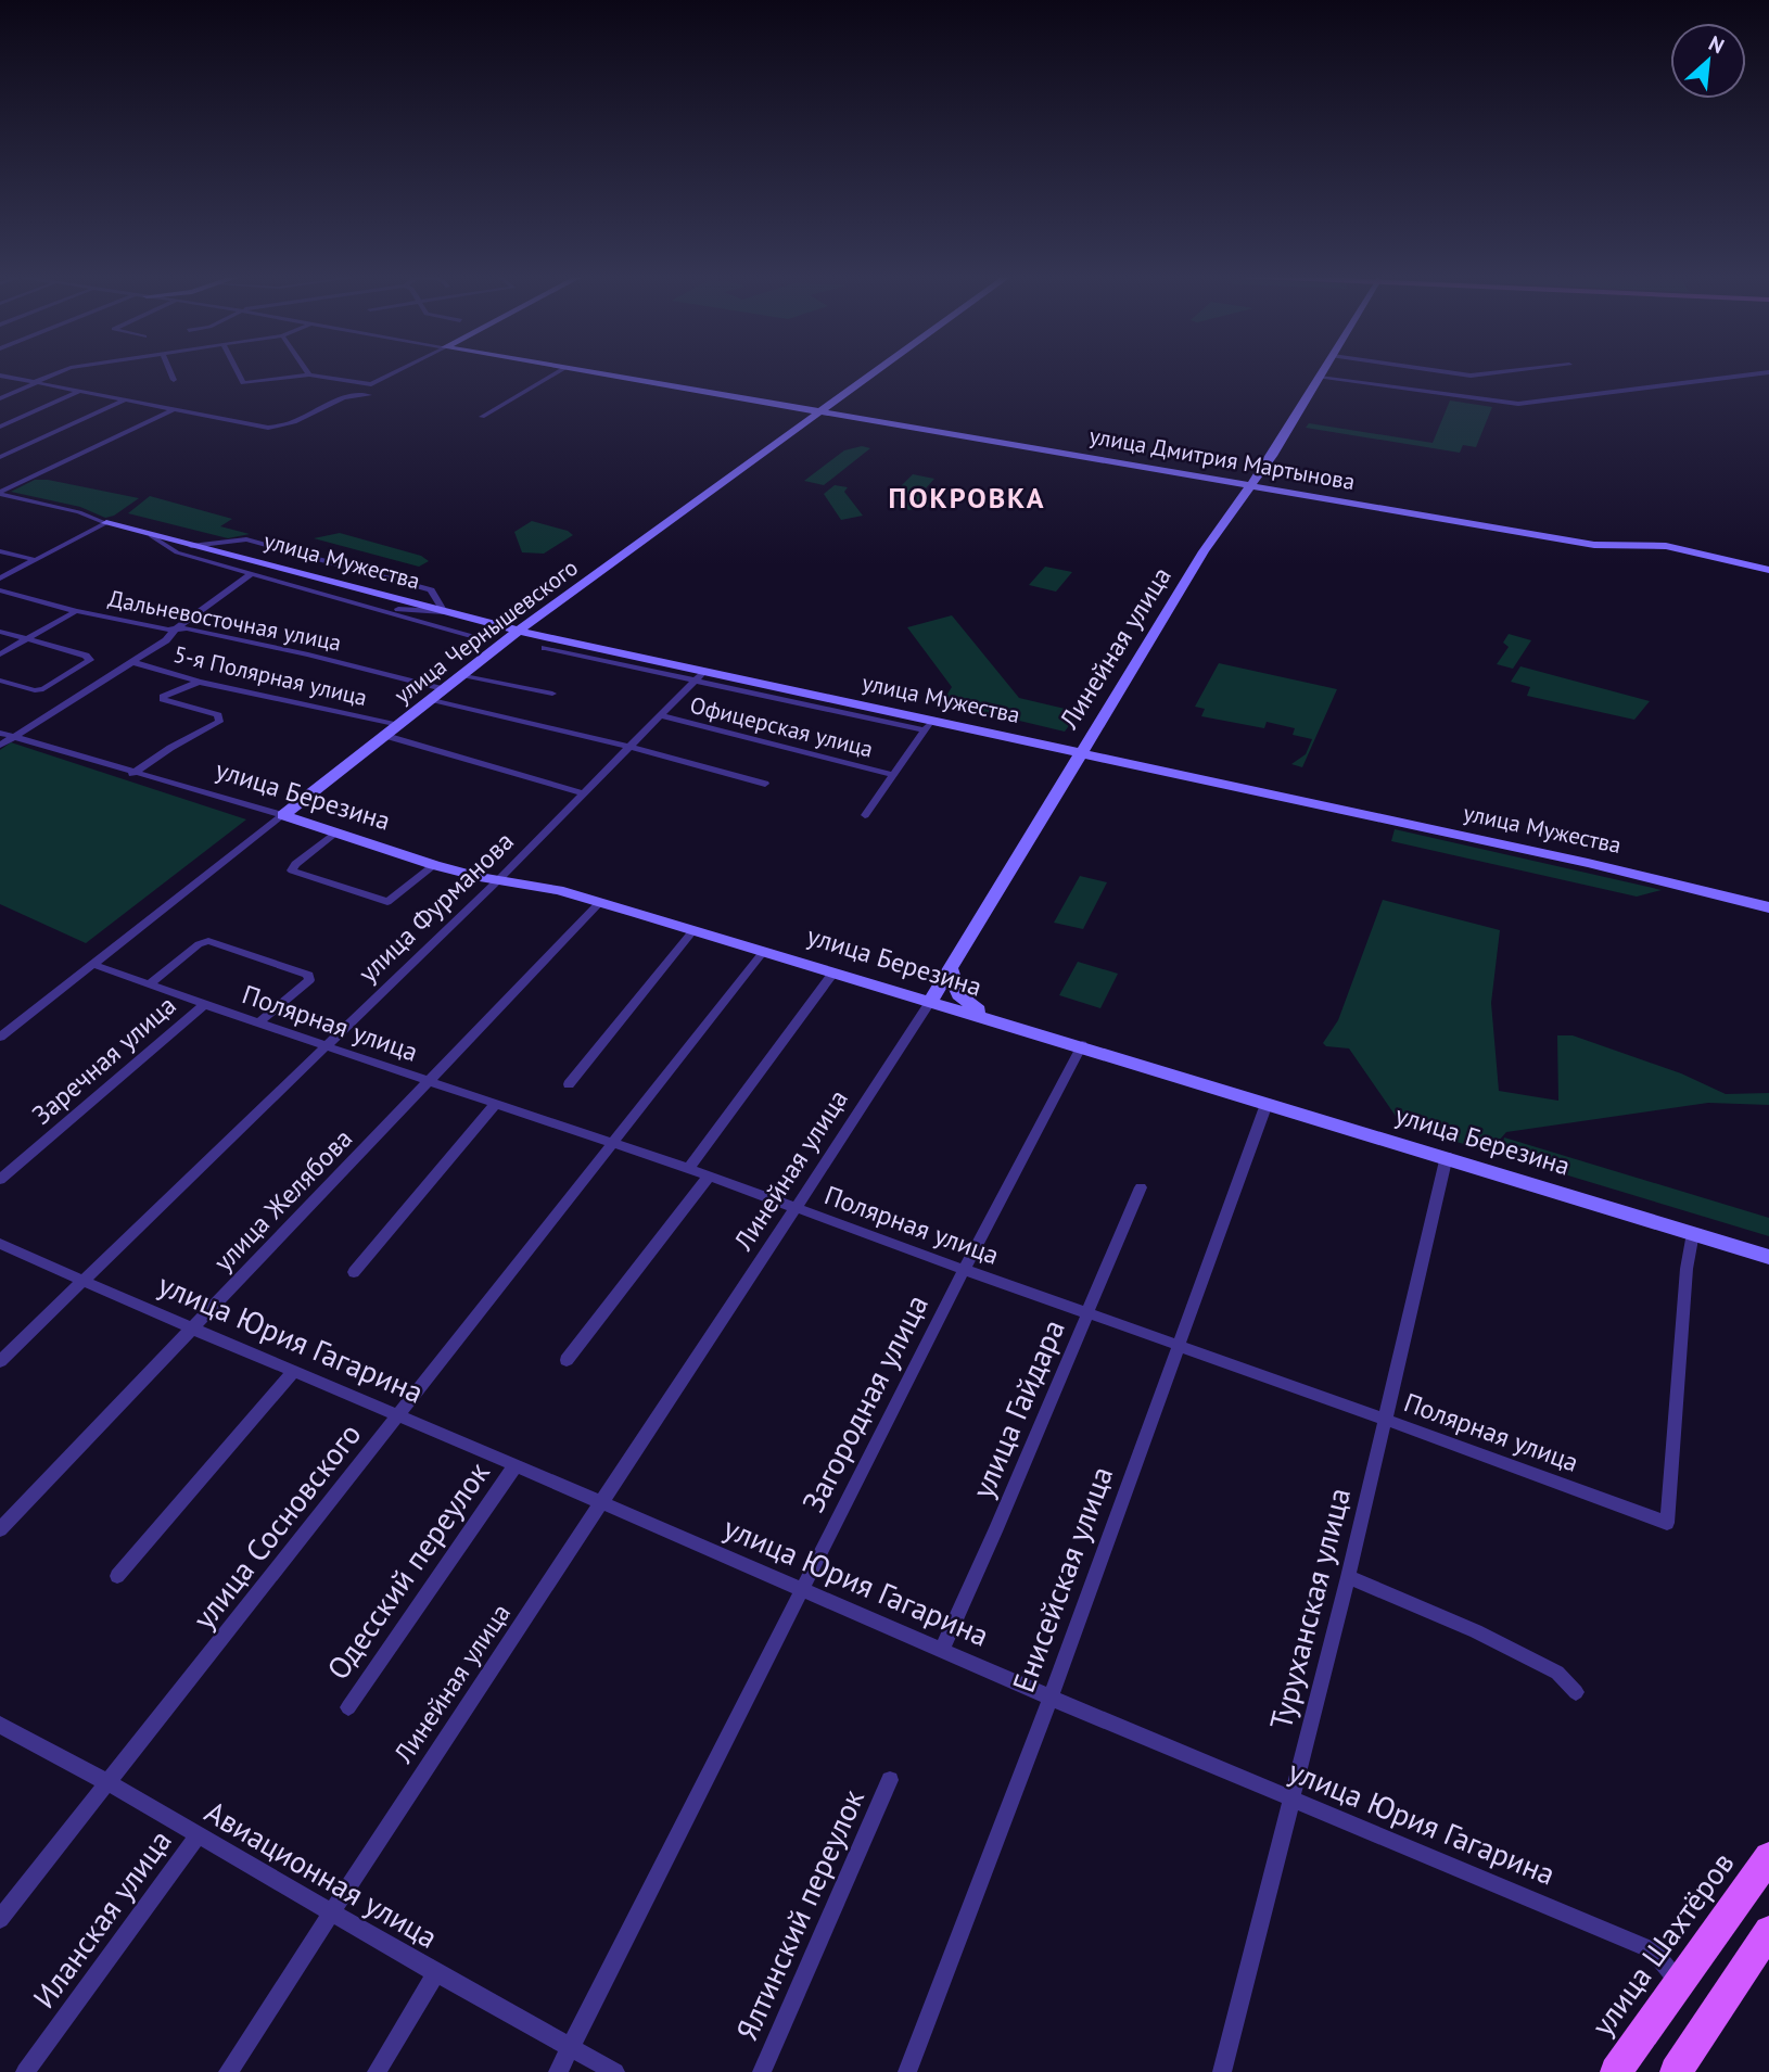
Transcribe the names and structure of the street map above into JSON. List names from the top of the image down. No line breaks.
{"streets":{"main road":["улица Шахтёров"],"street":["улица Дмитрия Мартынова","улица Мужества","Дальневосточная улица","улица Чернышевского","Линейная улица","5-я Полярная улица","Офицерская улица","улица Березина","улица Фурманова","Полярная улица","Заречная улица","улица Желябова","улица Юрия Гагарина","Загородная улица","улица Гайдара","улица Сосновского","Одесский переулок","Енисейская улица","Туруханская улица","Авиационная улица","Ялтинский переулок","Иланская улица"]},"crossings":[["улица Дмитрия Мартынова","улица Чернышевского"],["улица Дмитрия Мартынова","Линейная улица"],["улица Мужества","улица Чернышевского"],["улица Мужества","Линейная улица"],["улица Мужества","улица Фурманова"],["Дальневосточная улица","улица Чернышевского"],["улица Чернышевского","5-я Полярная улица"],["улица Чернышевского","улица Березина"],["улица Чернышевского","Полярная улица"],["Линейная улица","улица Березина"],["Линейная улица","Полярная улица"],["Линейная улица","улица Юрия Гагарина"],["Линейная улица","Авиационная улица"],["5-я Полярная улица","улица Фурманова"],["Офицерская улица","улица Фурманова"],["улица Березина","улица Фурманова"],["улица Березина","Полярная улица"],["улица Березина","улица Желябова"],["улица Березина","Загородная улица"],["улица Березина","улица Сосновского"],["улица Березина","Енисейская улица"],["улица Березина","Туруханская улица"],["улица Фурманова","Полярная улица"],["улица Фурманова","улица Юрия Гагарина"],["Полярная улица","Заречная улица"],["Полярная улица","улица Желябова"],["Полярная улица","Загородная улица"],["Полярная улица","улица Гайдара"],["Полярная улица","улица Сосновского"],["Полярная улица","Енисейская улица"],["Полярная улица","Туруханская улица"],["улица Желябова","улица Юрия Гагарина"],["улица Юрия Гагарина","Загородная улица"],["улица Юрия Гагарина","улица Гайдара"],["улица Юрия Гагарина","улица Сосновского"],["улица Юрия Гагарина","Одесский переулок"],["улица Юрия Гагарина","Енисейская улица"],["улица Юрия Гагарина","Туруханская улица"],["улица Юрия Гагарина","улица Шахтёров"],["Загородная улица","Авиационная улица"],["улица Сосновского","Авиационная улица"],["Авиационная улица","Иланская улица"]],"districts":["ПОКРОВКА"],"north":"top right"}
